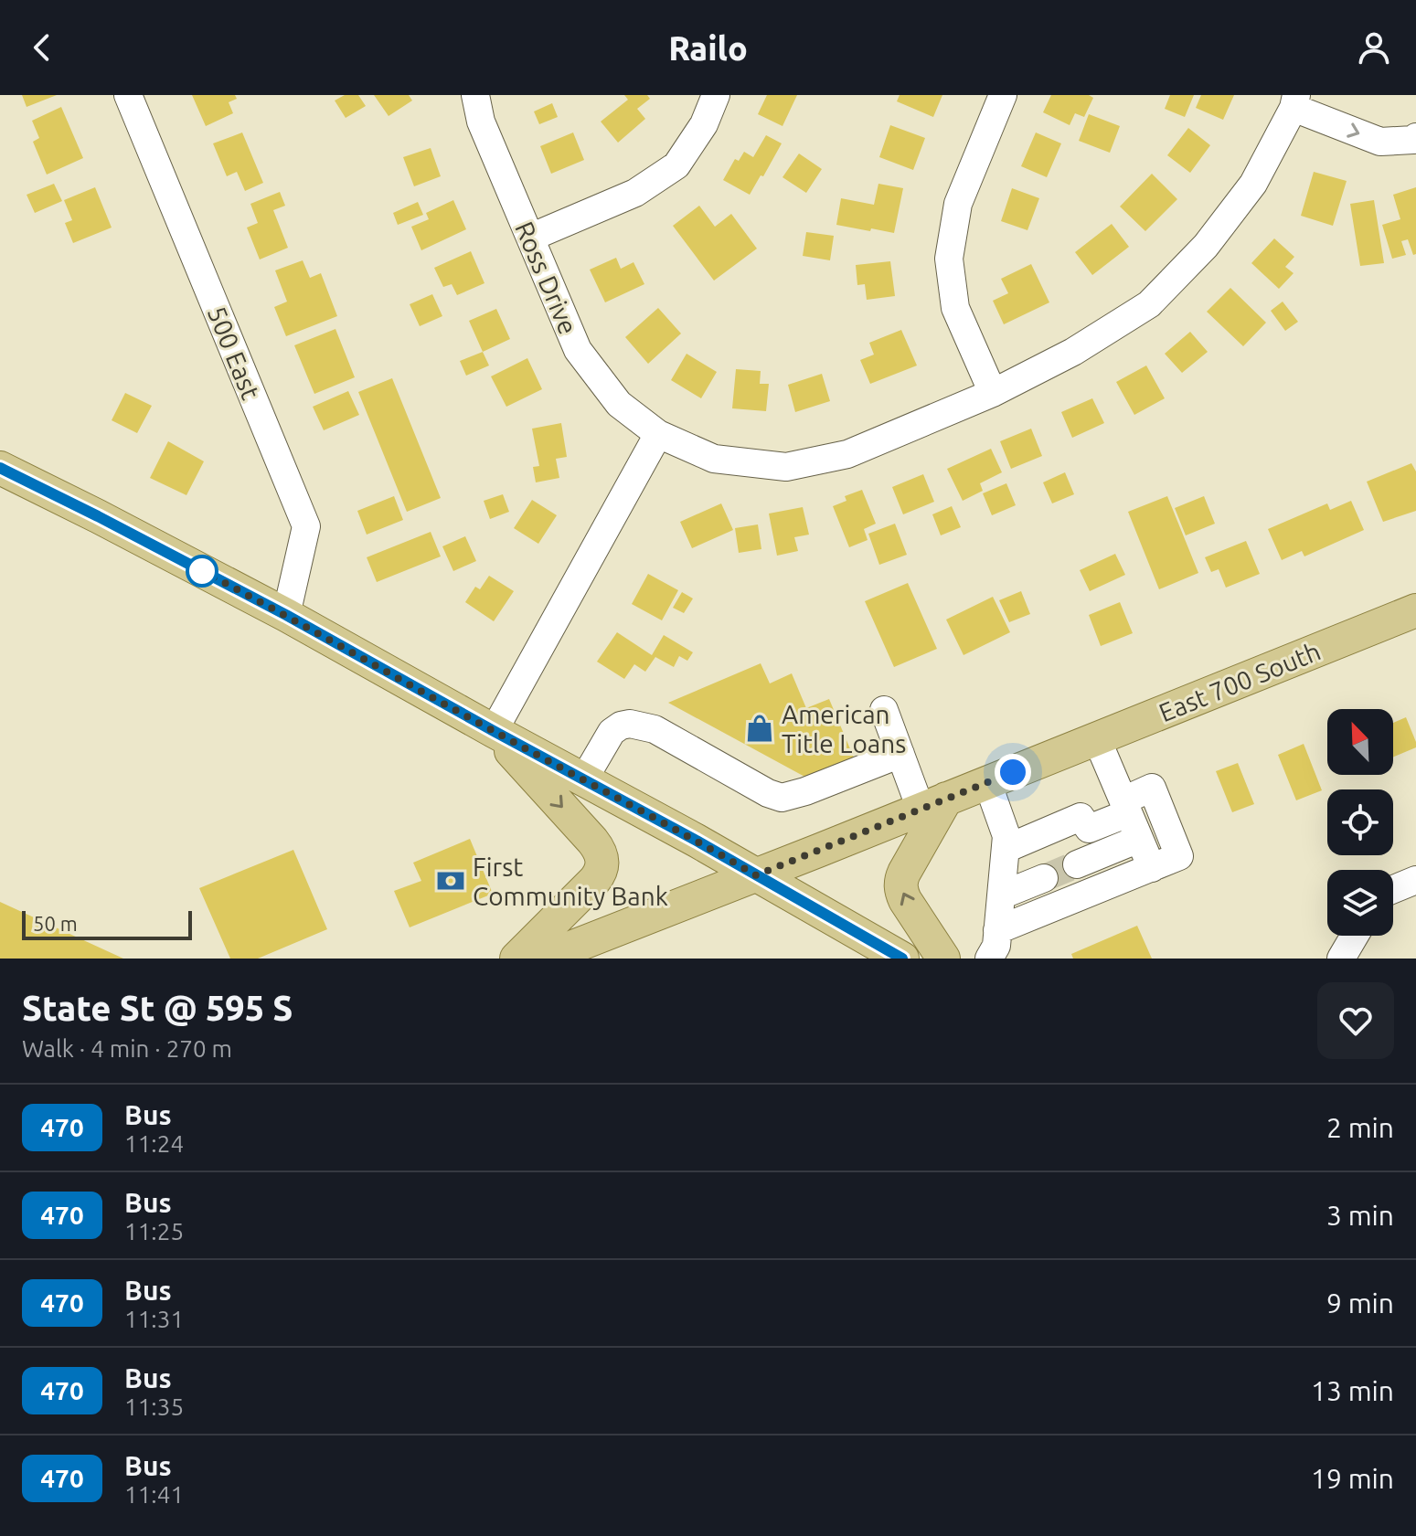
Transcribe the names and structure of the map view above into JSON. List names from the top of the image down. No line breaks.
{"streets":{"main road":["East 700 South"],"street":["Ross Drive","500 East"]},"places":{"shop":["American Title Loans"],"bank":["First Community Bank"]},"lines":["bus line 470"],"scale_bar":"50 m","north":"top left","page":{"header":"Railo","scale":"50 m","heading":["State St @ 595 S","Walk · 4 min · 270 m"],"list":[{"mark":"470","name":"Bus","note":"11:24","value":"2 min"},{"mark":"470","name":"Bus","note":"11:25","value":"3 min"},{"mark":"470","name":"Bus","note":"11:31","value":"9 min"},{"mark":"470","name":"Bus","note":"11:35","value":"13 min"},{"mark":"470","name":"Bus","note":"11:41","value":"19 min"}]}}
